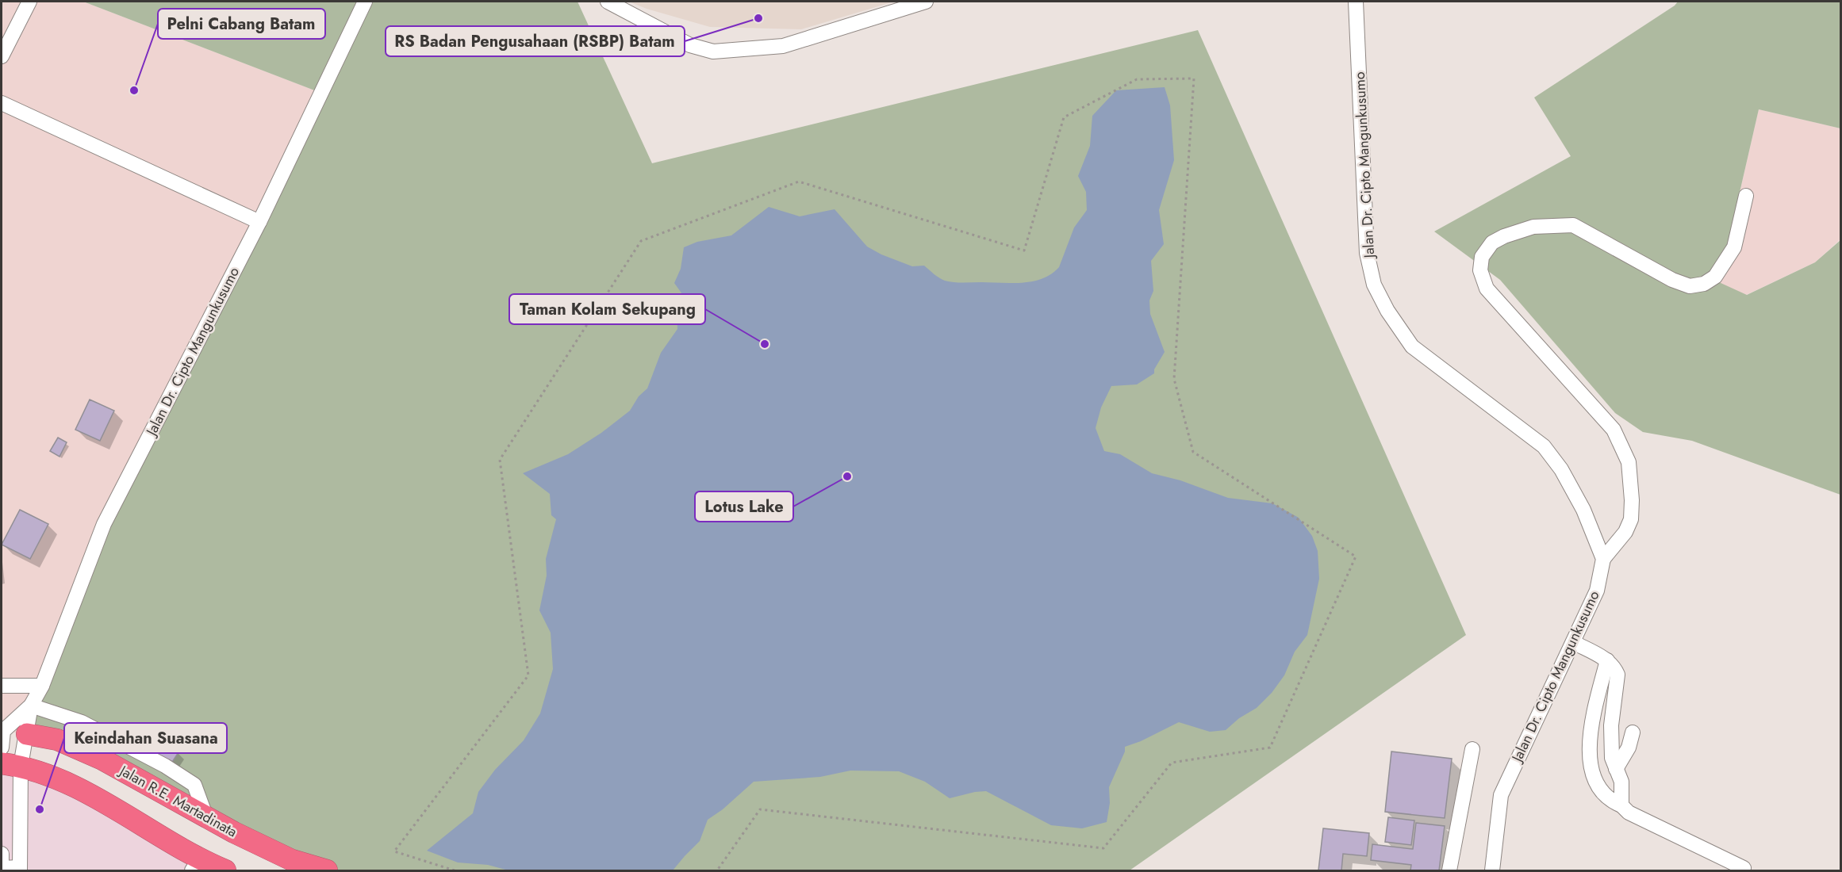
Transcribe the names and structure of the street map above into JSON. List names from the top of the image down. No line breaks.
{"streets":{"highway":["Jalan R.E. Martadinata"],"street":["Jalan Dr. Cipto Mangunkusumo"]},"crossings":[["Jalan Dr. Cipto Mangunkusumo","Jalan R.E. Martadinata"]],"places":["RS Badan Pengusahaan (RSBP) Batam","Pelni Cabang Batam","Taman Kolam Sekupang","Lotus Lake","Keindahan Suasana"]}
